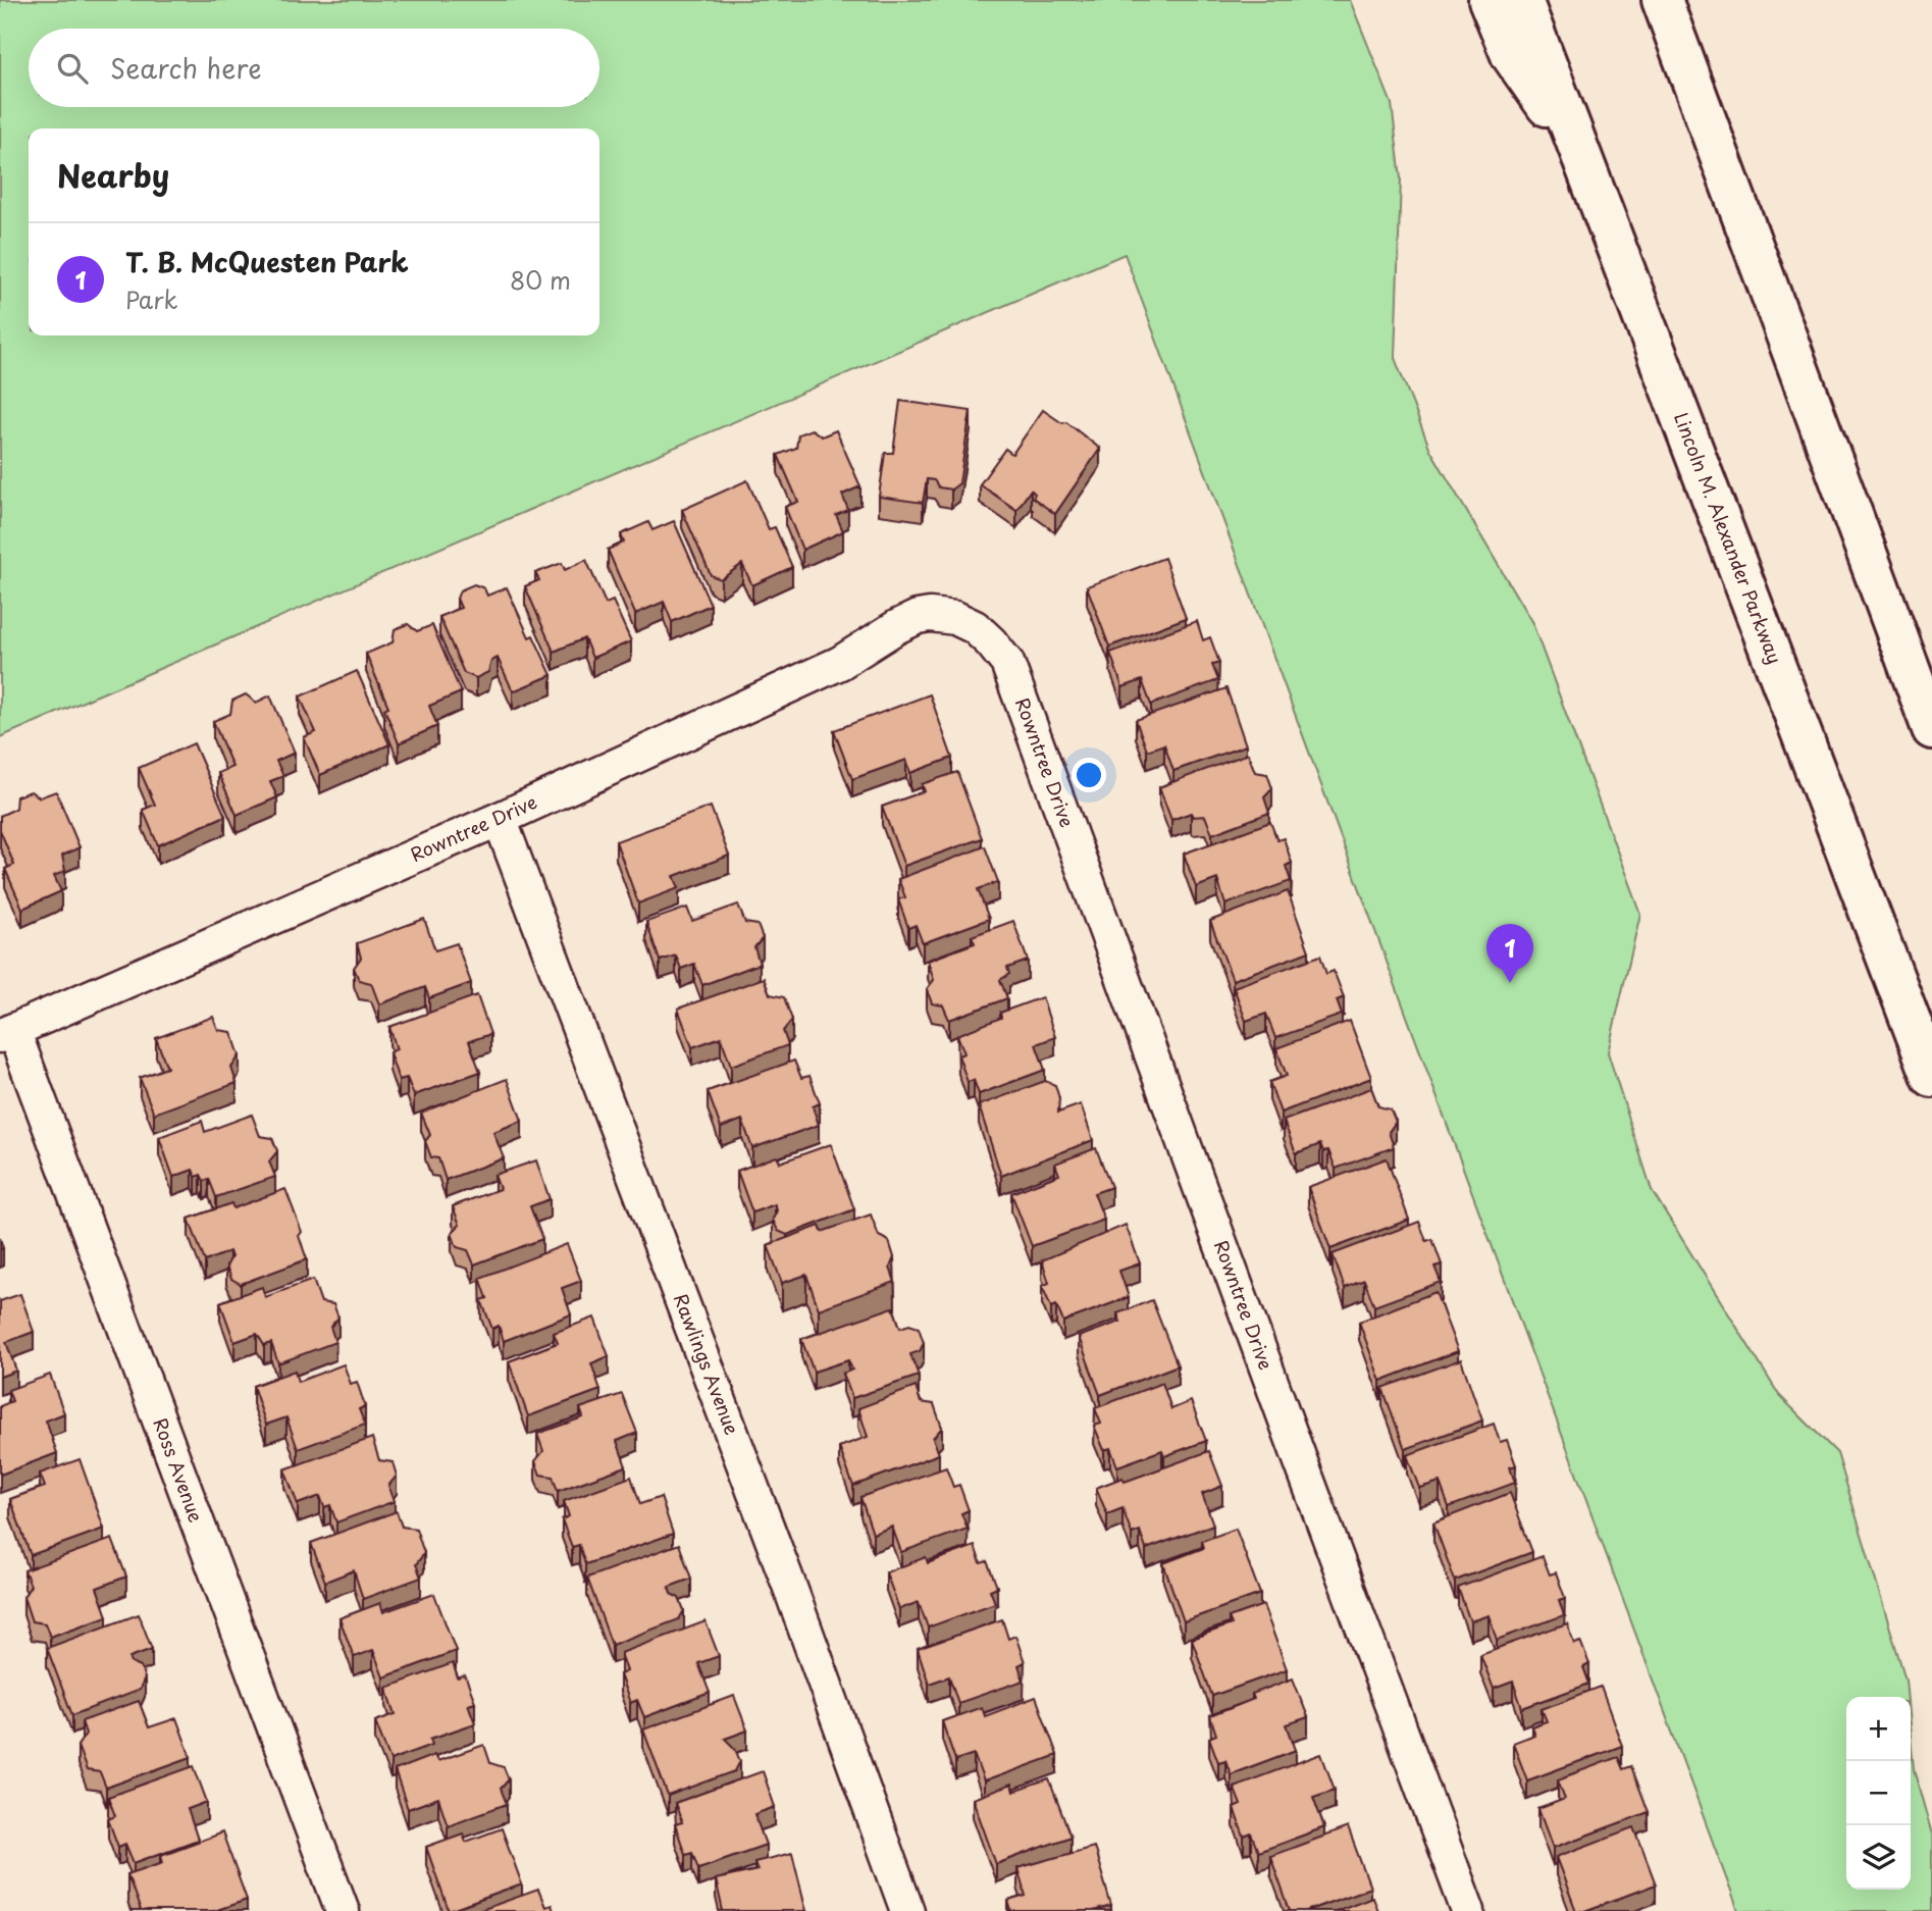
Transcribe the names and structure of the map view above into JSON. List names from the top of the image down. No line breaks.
{"streets":{"highway":["Lincoln M. Alexander Parkway"],"street":["Rowntree Drive","Rawlings Avenue","Ross Avenue"]},"crossings":[["Rowntree Drive","Rawlings Avenue"],["Rowntree Drive","Ross Avenue"]],"page":{"search":"Search here","heading":"Nearby","list":[{"mark":"1","name":"T. B. McQuesten Park","note":"Park","value":"80 m"}],"pins":"1","map_buttons":["+","−"]}}
